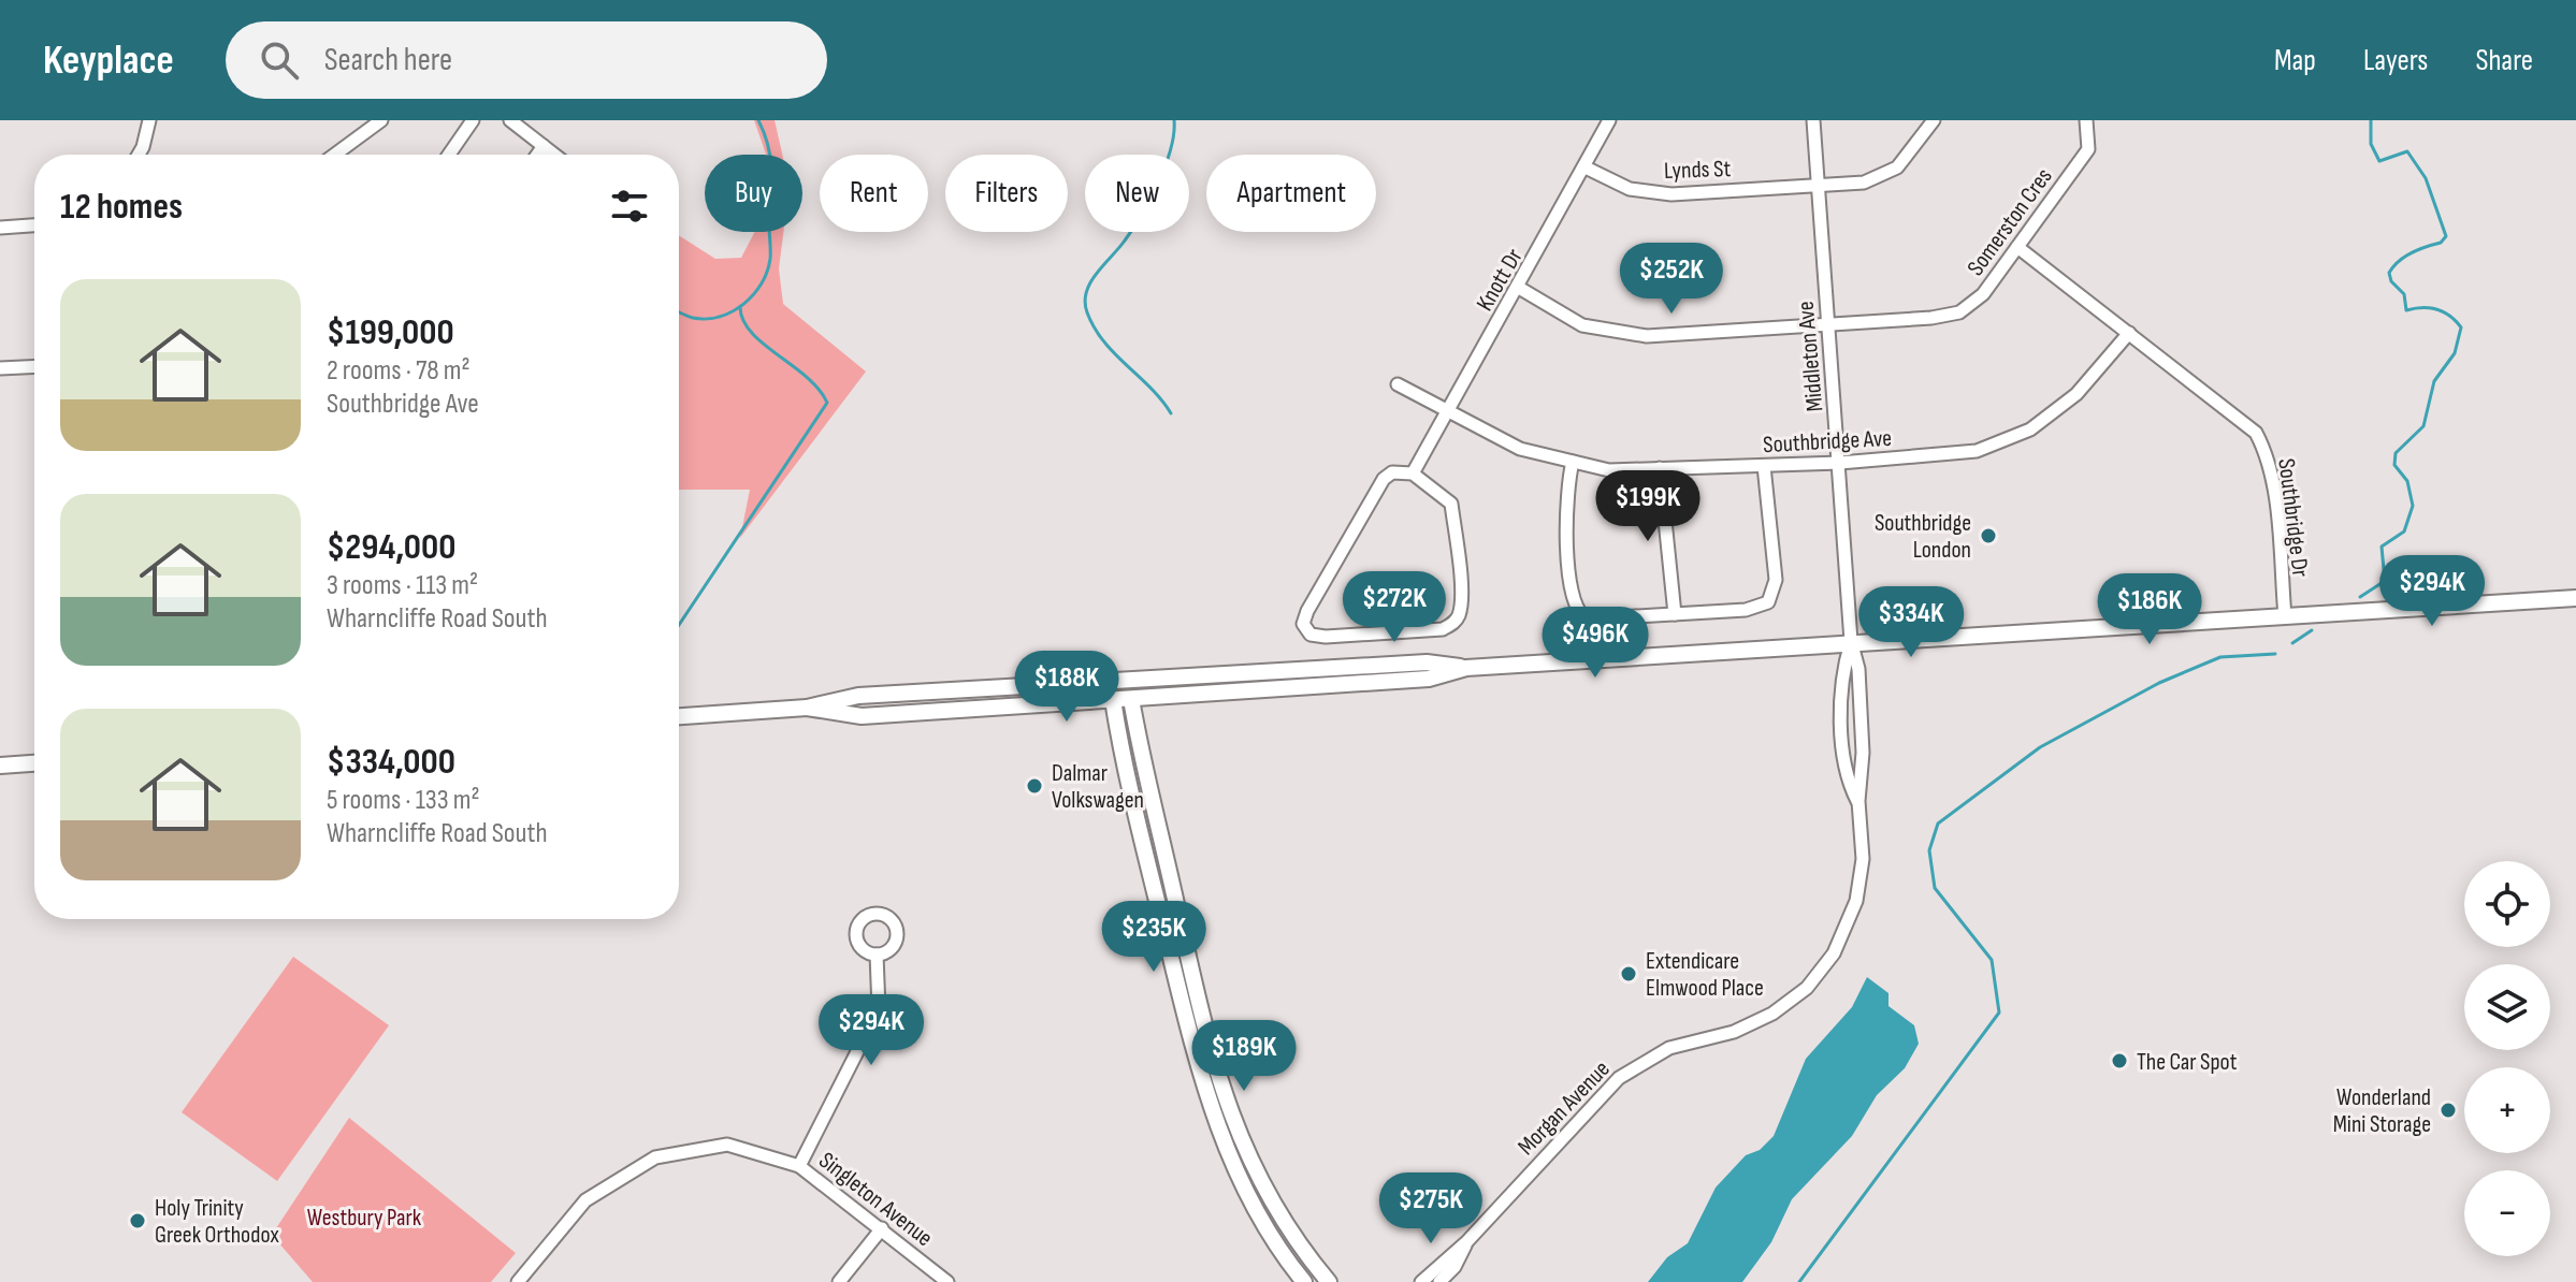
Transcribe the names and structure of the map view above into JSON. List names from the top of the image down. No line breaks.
{"streets":{"street":["Lynds St","Somerston Cres","Knott Dr","Middleton Ave","Southbridge Ave","Southbridge Dr","Morgan Avenue","Singleton Avenue"]},"crossings":[["Lynds St","Knott Dr"],["Lynds St","Middleton Ave"],["Somerston Cres","Knott Dr"],["Somerston Cres","Middleton Ave"],["Somerston Cres","Southbridge Dr"],["Knott Dr","Southbridge Ave"],["Middleton Ave","Southbridge Ave"],["Middleton Ave","Morgan Avenue"],["Southbridge Ave","Southbridge Dr"]],"parks":["Westbury Park"],"places":["Southbridge London","Dalmar Volkswagen","Extendicare Elmwood Place","The Car Spot","Wonderland Mini Storage","Holy Trinity Greek Orthodox"],"page":{"header":"Keyplace","search":"Search here","nav":["Map","Layers","Share"],"chip":["Buy","Rent","Filters","New","Apartment"],"heading":"12 homes","price":["$252K","$199K","$294K","$272K","$186K","$334K","$496K","$188K","$235K","$294K","$189K","$275K"],"list":[{"name":"$199,000","note":"2 rooms · 78 m² · Southbridge Ave"},{"name":"$294,000","note":"3 rooms · 113 m² · Wharncliffe Road South"},{"name":"$334,000","note":"5 rooms · 133 m² · Wharncliffe Road South"}],"map_buttons":["+","−"]}}
